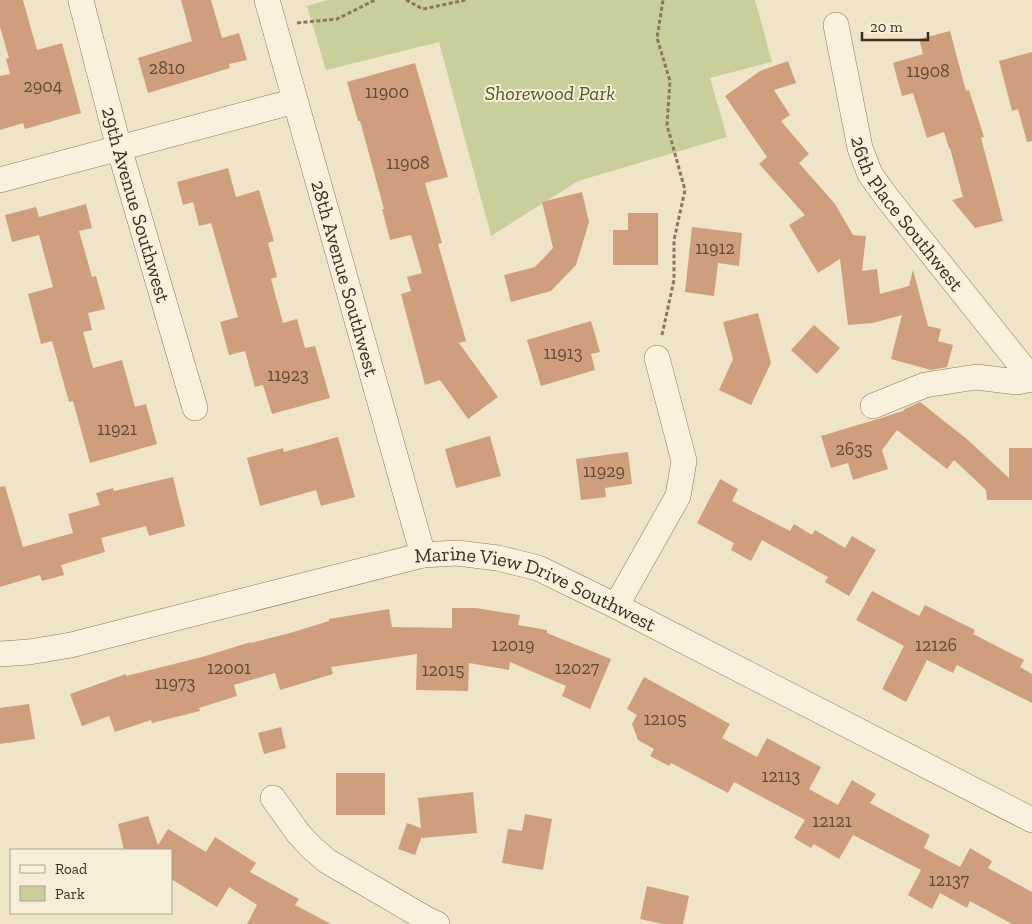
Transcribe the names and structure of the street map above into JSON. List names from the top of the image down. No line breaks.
{"streets":{"street":["29th Avenue Southwest","26th Place Southwest","28th Avenue Southwest","Marine View Drive Southwest"]},"crossings":[["28th Avenue Southwest","Marine View Drive Southwest"]],"parks":["Shorewood Park"],"house_numbers":["2810","11908","2904","11900","11908","11912","11913","11923","11921","2635","11929","12019","12126","12001","12027","12015","11973","12105","12113","12121","12137"],"legend":["Road","Park"],"scale_bar":"20 m"}
